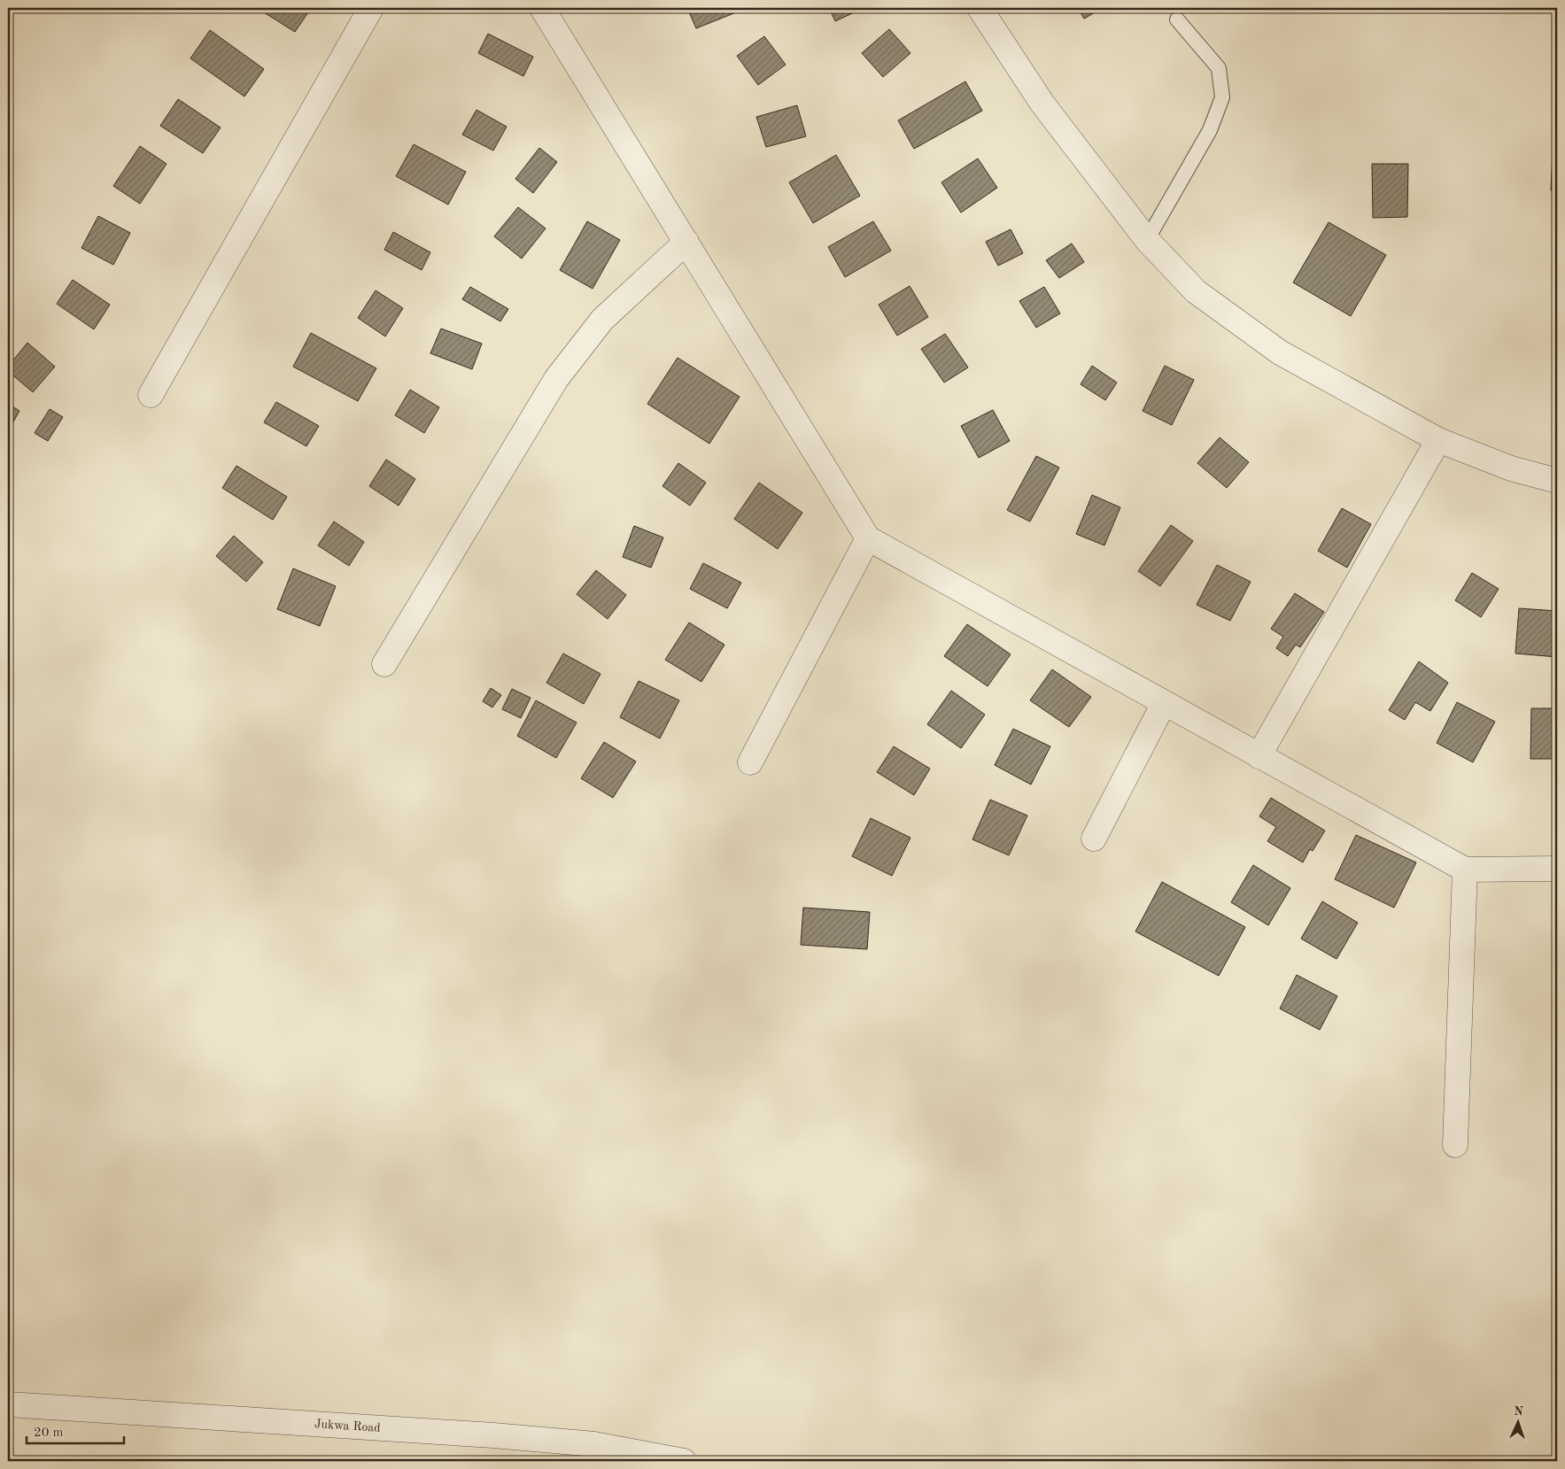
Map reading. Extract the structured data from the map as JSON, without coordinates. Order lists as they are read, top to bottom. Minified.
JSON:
{"streets":{"street":["Jukwa Road"]},"scale_bar":"20 m","north":"top"}
